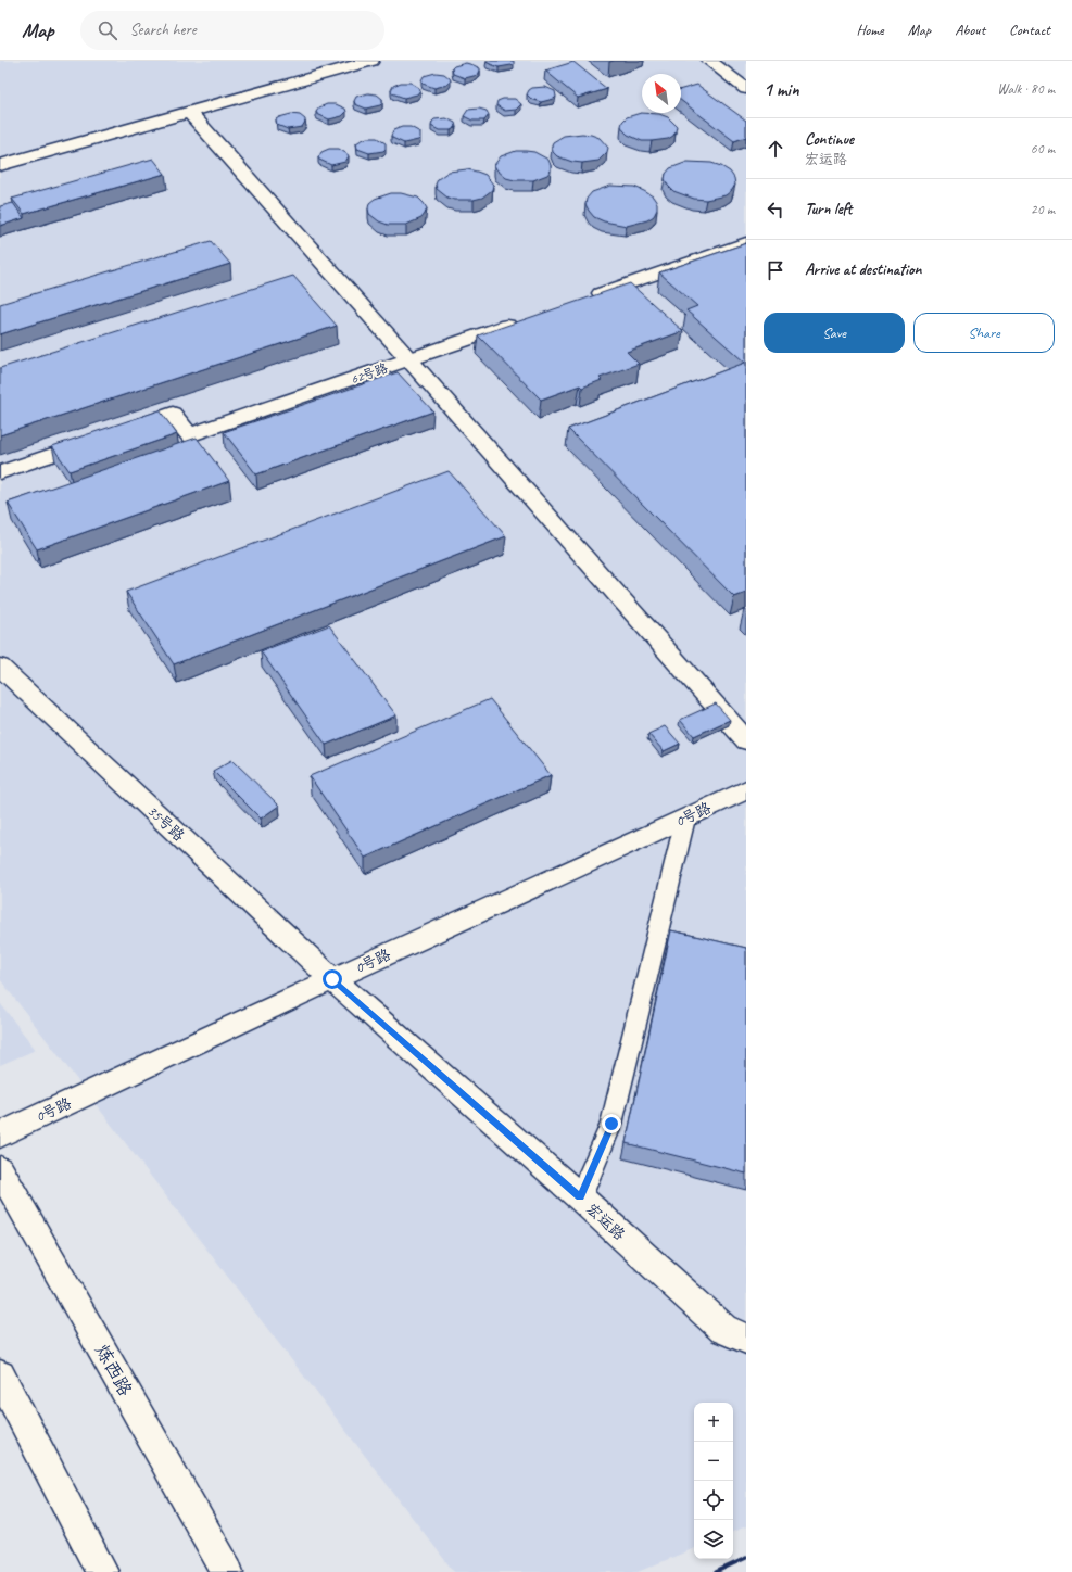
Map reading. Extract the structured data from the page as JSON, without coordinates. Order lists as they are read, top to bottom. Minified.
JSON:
{"streets":{"street":["62号路","0号路","35号路","宏运路","炼西路"]},"crossings":[["0号路","35号路"],["0号路","宏运路"],["35号路","宏运路"]],"north":"top left","page":{"header":"Map","search":"Search here","nav":["Home","Map","About","Contact"],"heading":["1 min","Walk · 80 m"],"list":[["Continue","宏运路","60 m"],["Turn left","20 m"],"Arrive at destination"],"buttons":["Save","Share"],"map_buttons":["+","−"]}}
